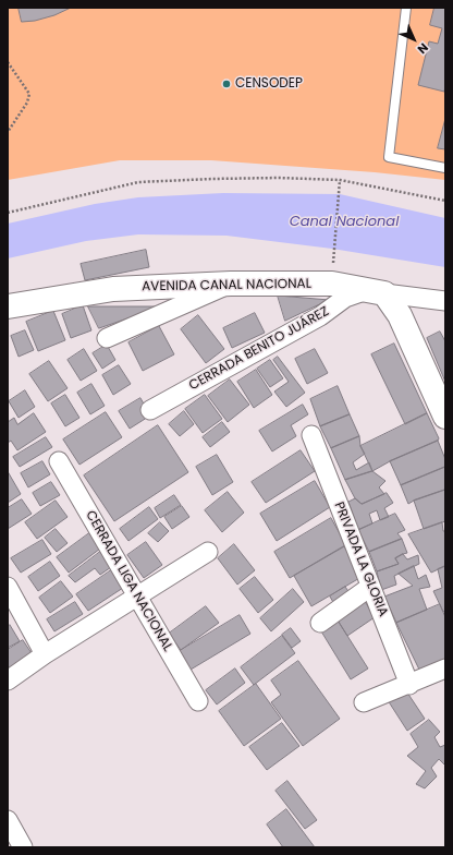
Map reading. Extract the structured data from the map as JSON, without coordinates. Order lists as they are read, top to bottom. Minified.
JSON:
{"streets":{"street":["AVENIDA CANAL NACIONAL","CERRADA BENITO JUÁREZ","PRIVADA LA GLORIA","CERRADA LIGA NACIONAL"]},"crossings":[["AVENIDA CANAL NACIONAL","CERRADA BENITO JUÁREZ"]],"water":["Canal Nacional"],"places":["CENSODEP"],"north":"bottom right"}
